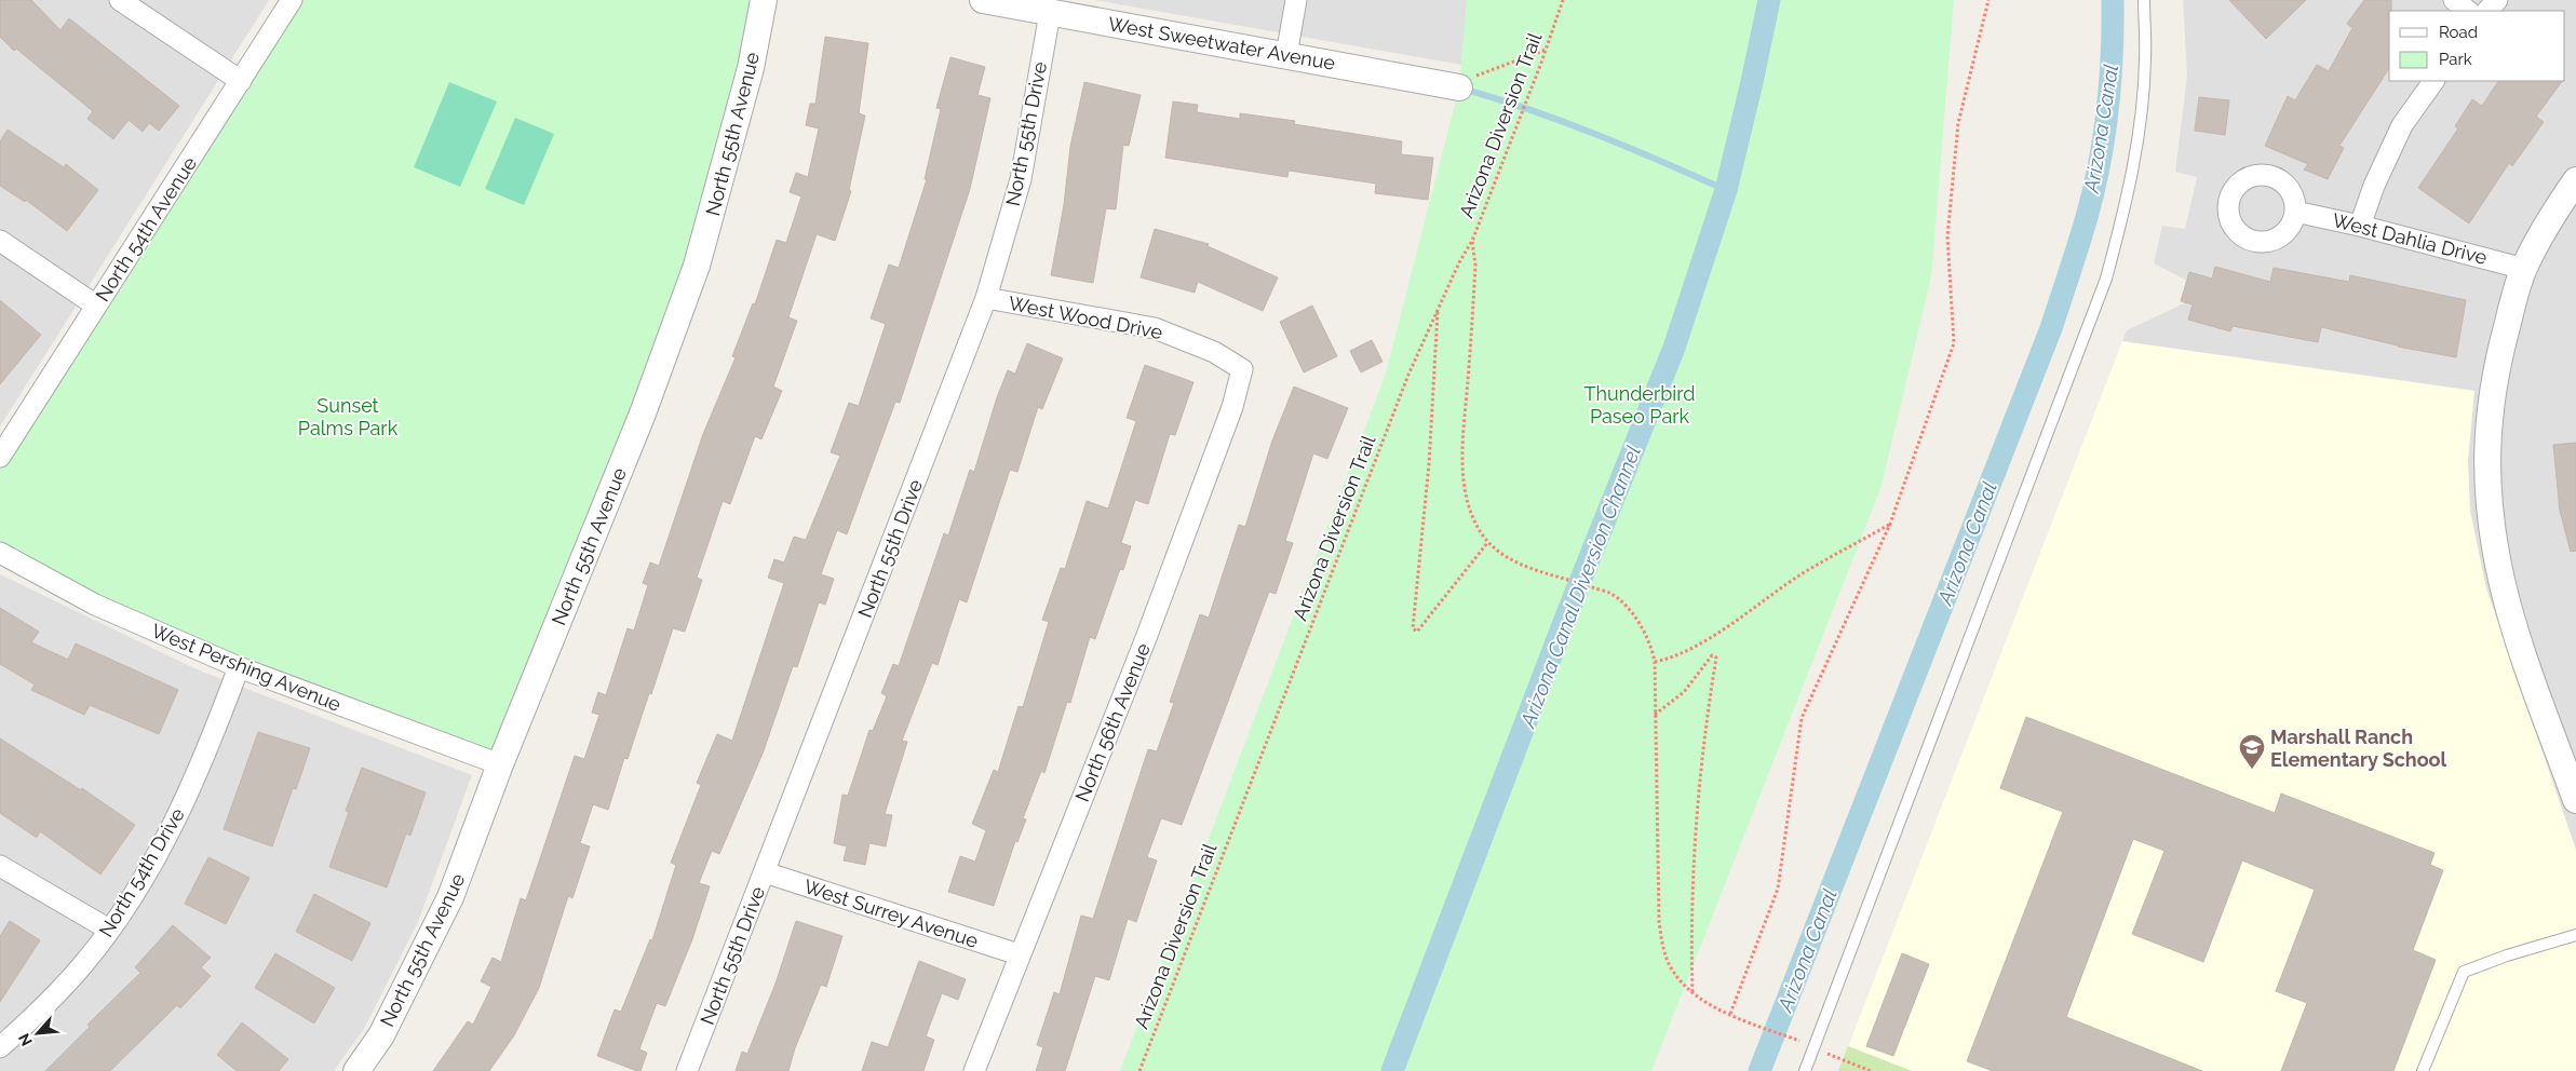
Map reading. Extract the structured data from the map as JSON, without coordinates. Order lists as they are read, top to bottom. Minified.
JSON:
{"streets":{"street":["West Sweetwater Avenue","North 55th Avenue","North 55th Drive","North 54th Avenue","West Dahlia Drive","West Wood Drive","West Pershing Avenue","North 56th Avenue","North 54th Drive","West Surrey Avenue"],"path":["Arizona Diversion Trail"]},"crossings":[["West Sweetwater Avenue","North 55th Drive"],["North 55th Avenue","West Pershing Avenue"],["North 55th Drive","West Wood Drive"],["North 55th Drive","West Surrey Avenue"],["West Wood Drive","North 56th Avenue"],["West Pershing Avenue","North 54th Drive"],["North 56th Avenue","West Surrey Avenue"]],"water":["Arizona Canal","Arizona Canal Diversion Channel"],"parks":["Thunderbird Paseo Park","Sunset Palms Park"],"places":{"school or university":["Marshall Ranch Elementary School"]},"legend":["Road","Park"],"north":"bottom left"}
